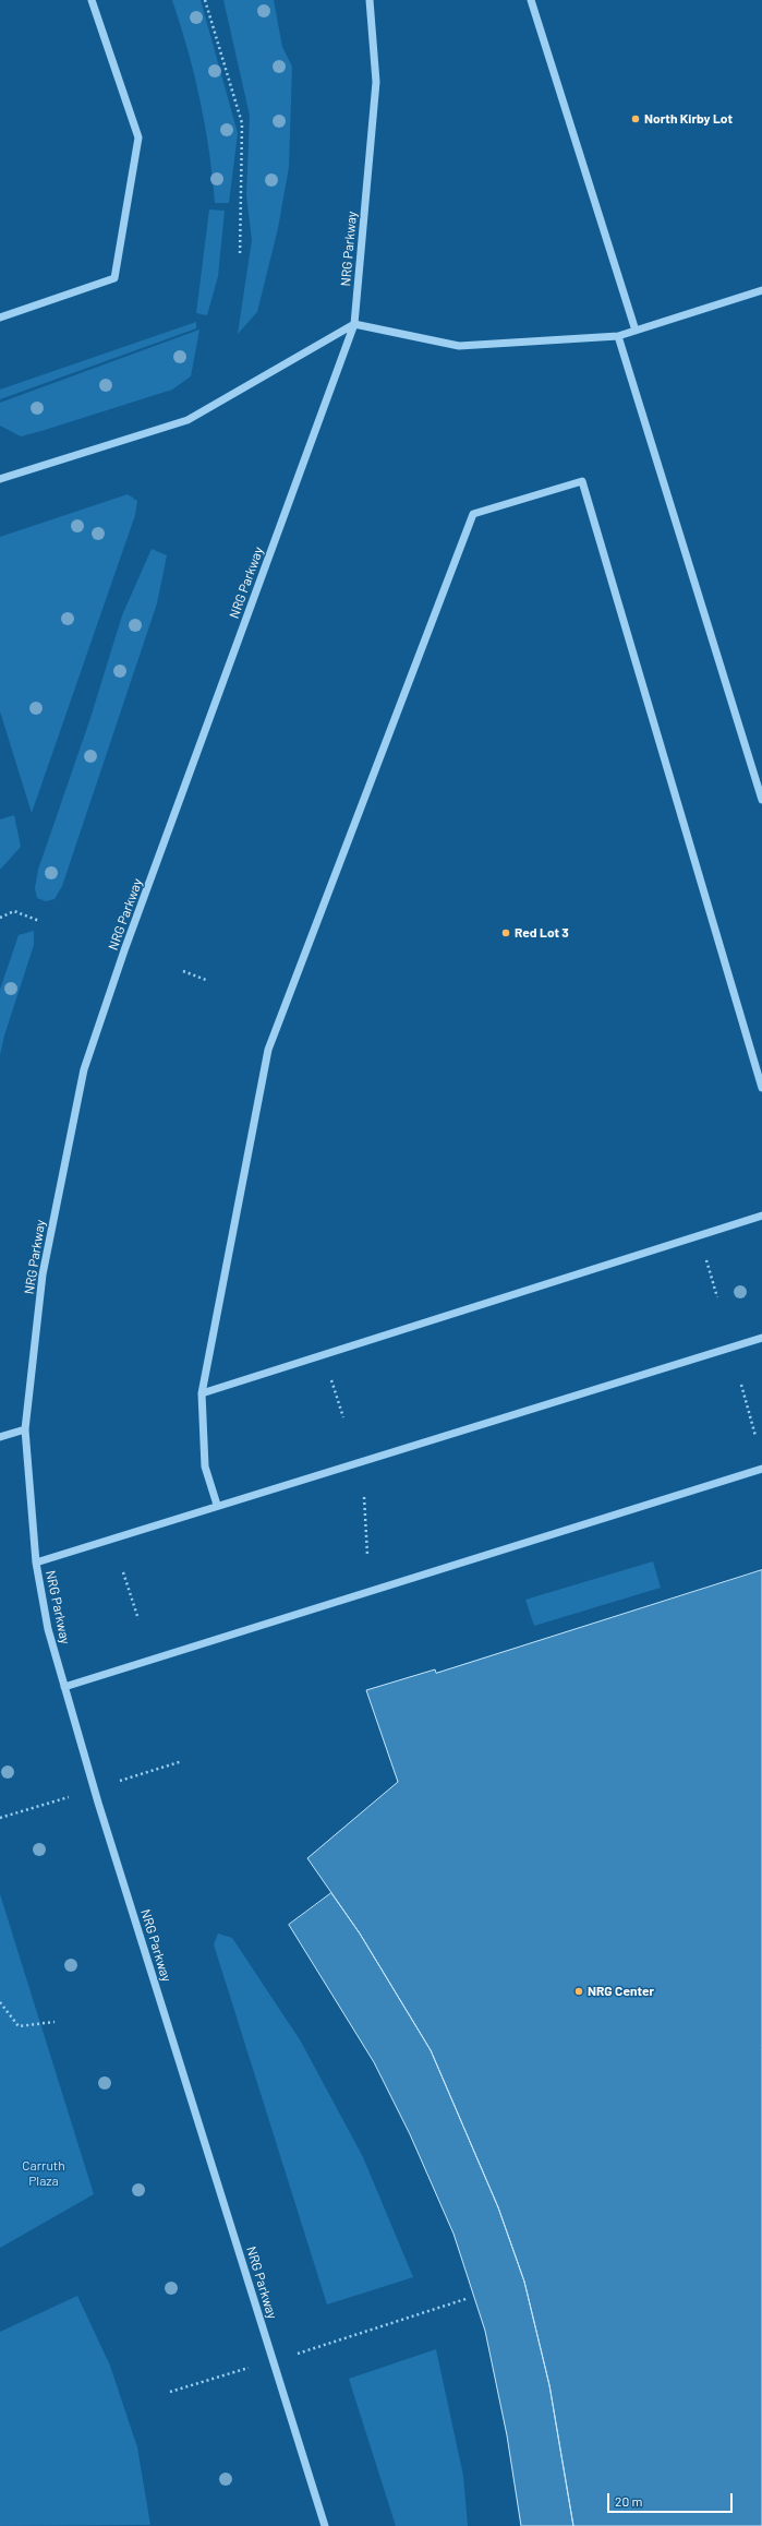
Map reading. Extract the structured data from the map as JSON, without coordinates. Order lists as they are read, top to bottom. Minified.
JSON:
{"streets":{"lane":["NRG Parkway"]},"parks":["Carruth Plaza"],"places":["North Kirby Lot","Red Lot 3","NRG Center"],"scale_bar":"20 m"}
